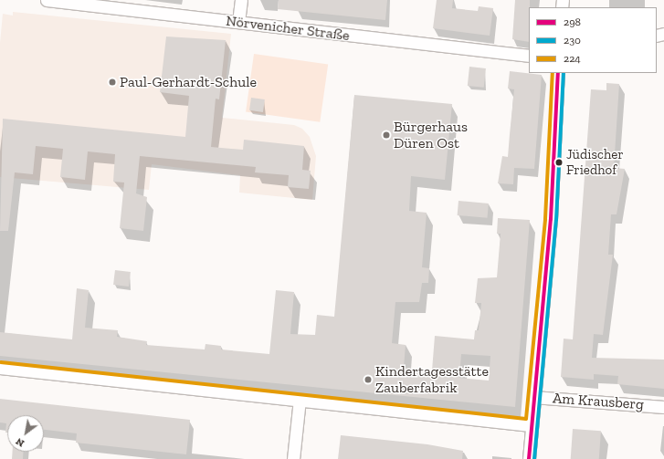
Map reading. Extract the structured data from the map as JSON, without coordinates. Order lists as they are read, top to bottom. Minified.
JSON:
{"streets":{"street":["Nörvenicher Straße","Am Krausberg"]},"places":["Paul-Gerhardt-Schule","Bürgerhaus Düren Ost","Jüdischer Friedhof","Kindertagesstätte Zauberfabrik"],"lines":["transit line 298","transit line 230","transit line 224"],"legend":["298","230","224"],"north":"bottom left"}
